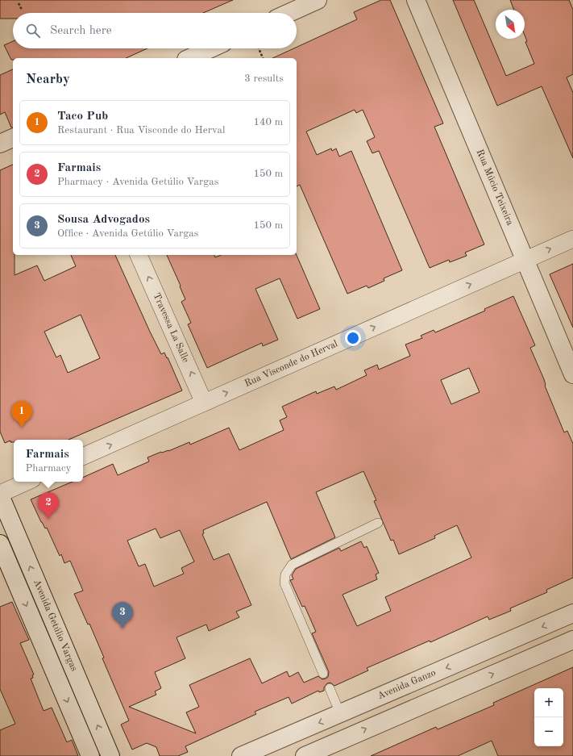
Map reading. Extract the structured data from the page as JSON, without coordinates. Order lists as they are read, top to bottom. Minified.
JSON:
{"streets":{"street":["Rua Múcio Teixeira","Travessa La Salle","Rua Visconde do Herval","Avenida Getúlio Vargas","Avenida Ganzo"]},"crossings":[["Rua Múcio Teixeira","Rua Visconde do Herval"],["Travessa La Salle","Rua Visconde do Herval"]],"one_way":["Travessa La Salle","Rua Visconde do Herval"],"north":"bottom right","page":{"search":"Search here","heading":["Nearby","3 results"],"list":[{"mark":"1","name":"Taco Pub","note":"Restaurant · Rua Visconde do Herval","value":"140 m"},{"mark":"2","name":"Farmais","note":"Pharmacy · Avenida Getúlio Vargas","value":"150 m"},{"mark":"3","name":"Sousa Advogados","note":"Office · Avenida Getúlio Vargas","value":"150 m"}],"pins":["1","2","3"],"popup":["Farmais","Pharmacy"],"map_buttons":["+","−"]}}
